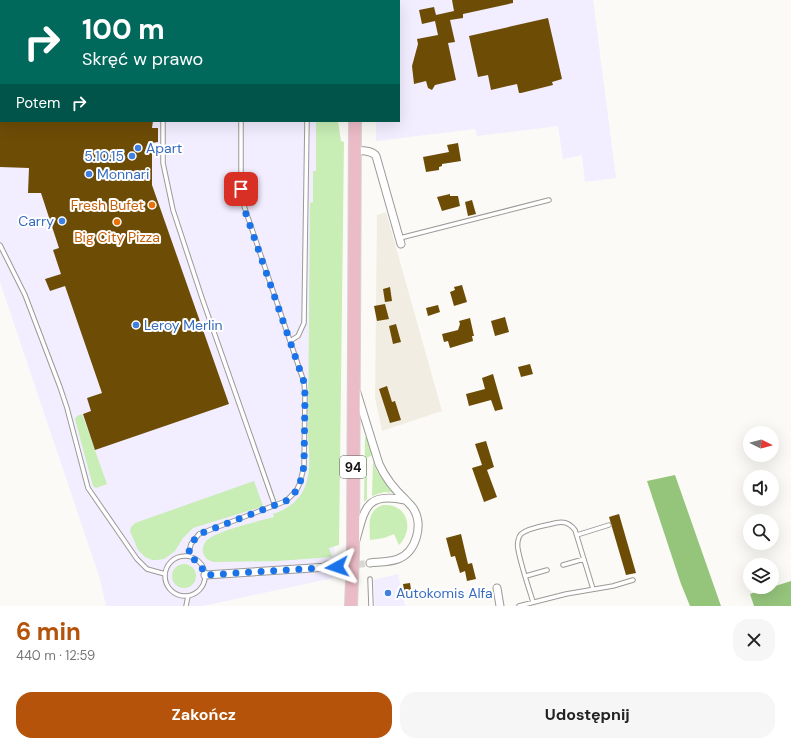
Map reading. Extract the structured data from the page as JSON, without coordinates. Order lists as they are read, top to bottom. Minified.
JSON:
{"streets":{"main road":["94"]},"places":["Apart","5.10.15","Monnari","Fresh Bufet","Carry","Big City Pizza","Leroy Merlin","Autokomis Alfa"],"north":"right","page":{"turn":["100 m","Skręć w prawo"],"then":"Potem","heading":["6 min","440 m · 12:59"],"buttons":["Zakończ","Udostępnij"]}}
